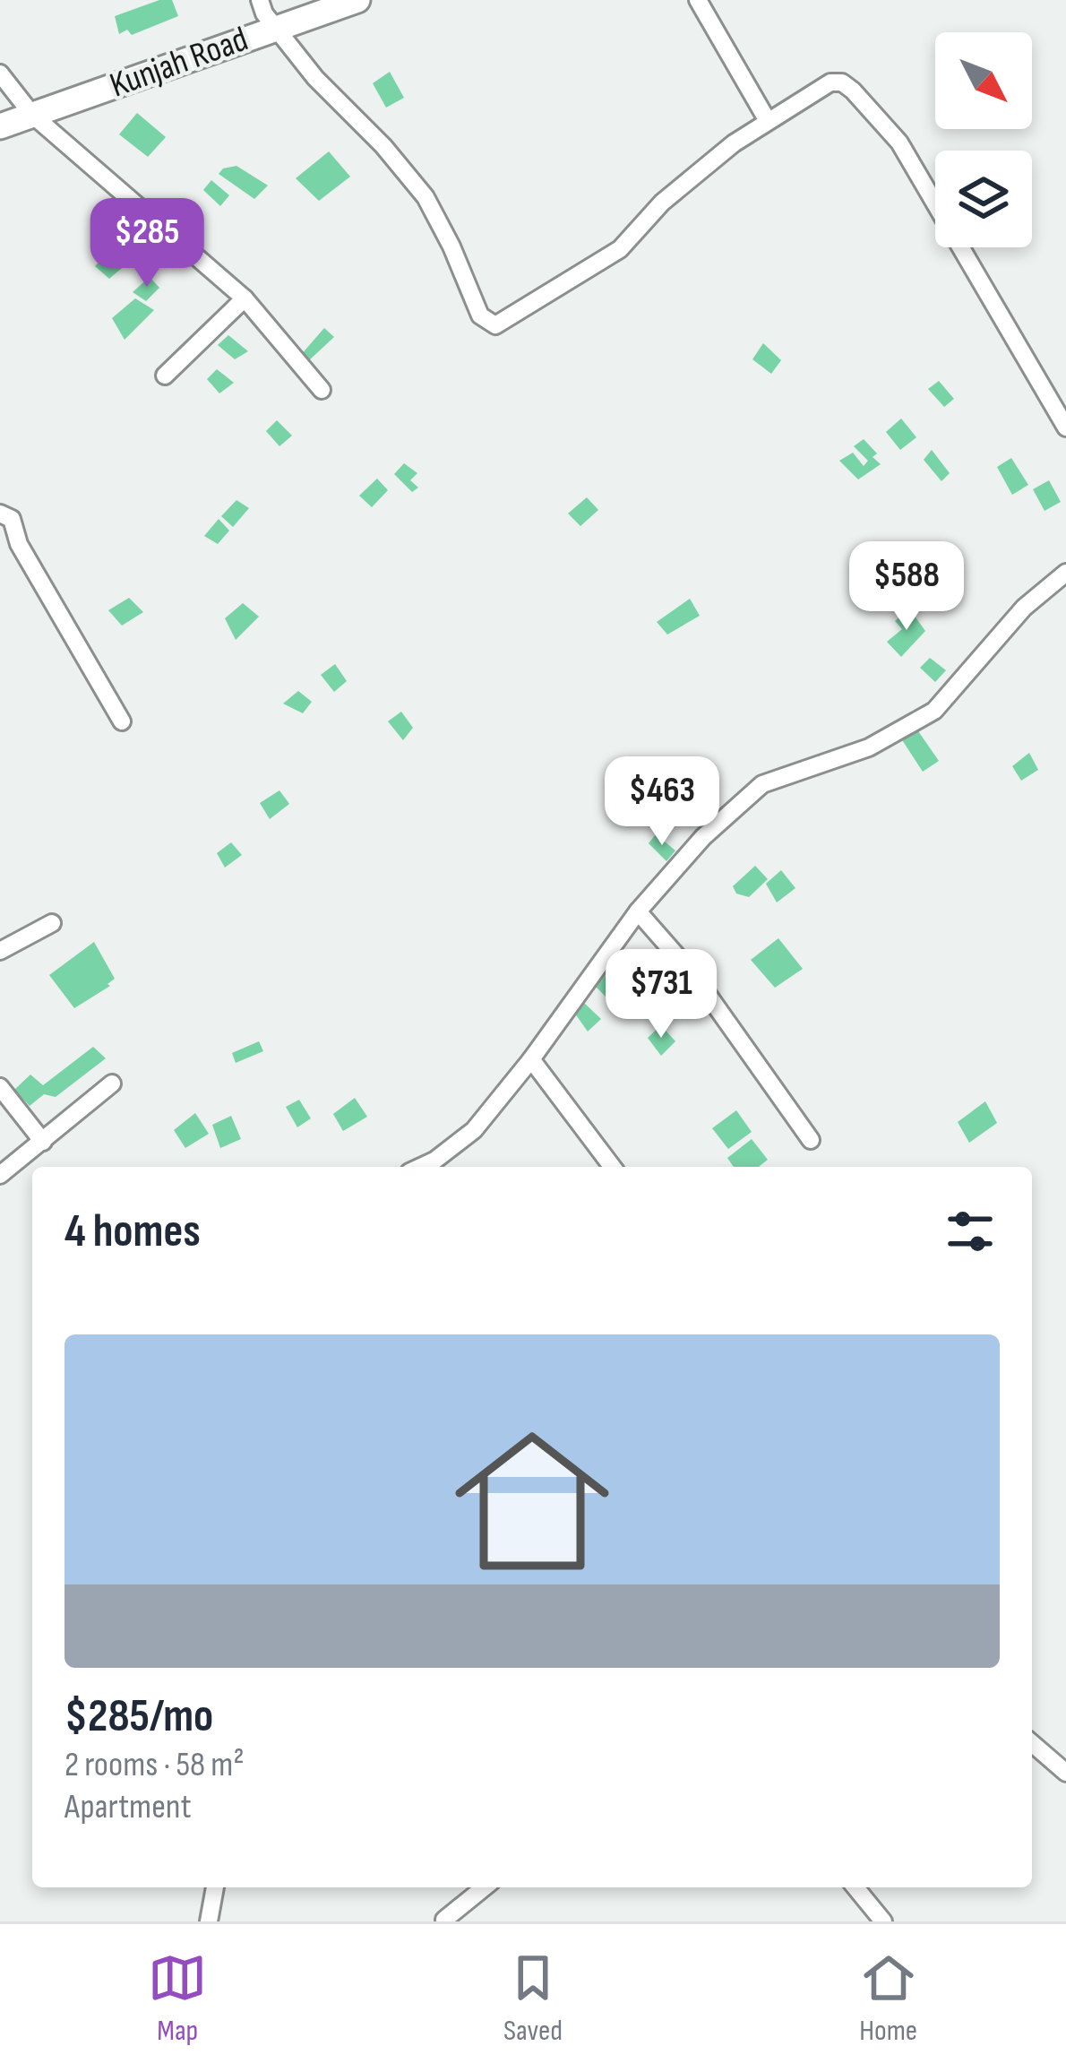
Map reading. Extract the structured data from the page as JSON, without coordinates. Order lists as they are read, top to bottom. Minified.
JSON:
{"streets":{"street":["Kunjah Road"]},"north":"bottom right","page":{"price":["$285","$588","$463","$731"],"heading":"4 homes","list":[{"name":"$285/mo","note":"2 rooms · 58 m² · Apartment"}],"tabs":["Map","Saved","Home"]}}
